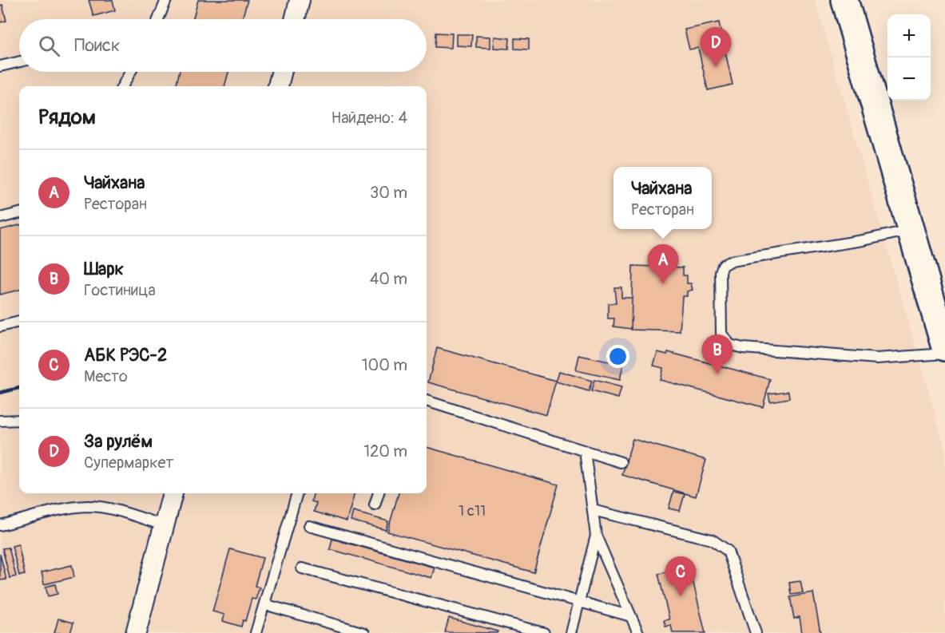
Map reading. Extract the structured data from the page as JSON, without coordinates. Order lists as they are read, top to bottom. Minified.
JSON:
{"house_numbers":["1 с11"],"page":{"map_buttons":["+","−"],"search":"Поиск","pins":["D","A","B","C"],"heading":["Рядом","Найдено: 4"],"list":[{"mark":"A","name":"Чайхана","note":"Ресторан","value":"30 m"},{"mark":"B","name":"Шарк","note":"Гостиница","value":"40 m"},{"mark":"C","name":"АБК РЭС-2","note":"Место","value":"100 m"},{"mark":"D","name":"За рулём","note":"Супермаркет","value":"120 m"}],"popup":["Чайхана","Ресторан"]}}
